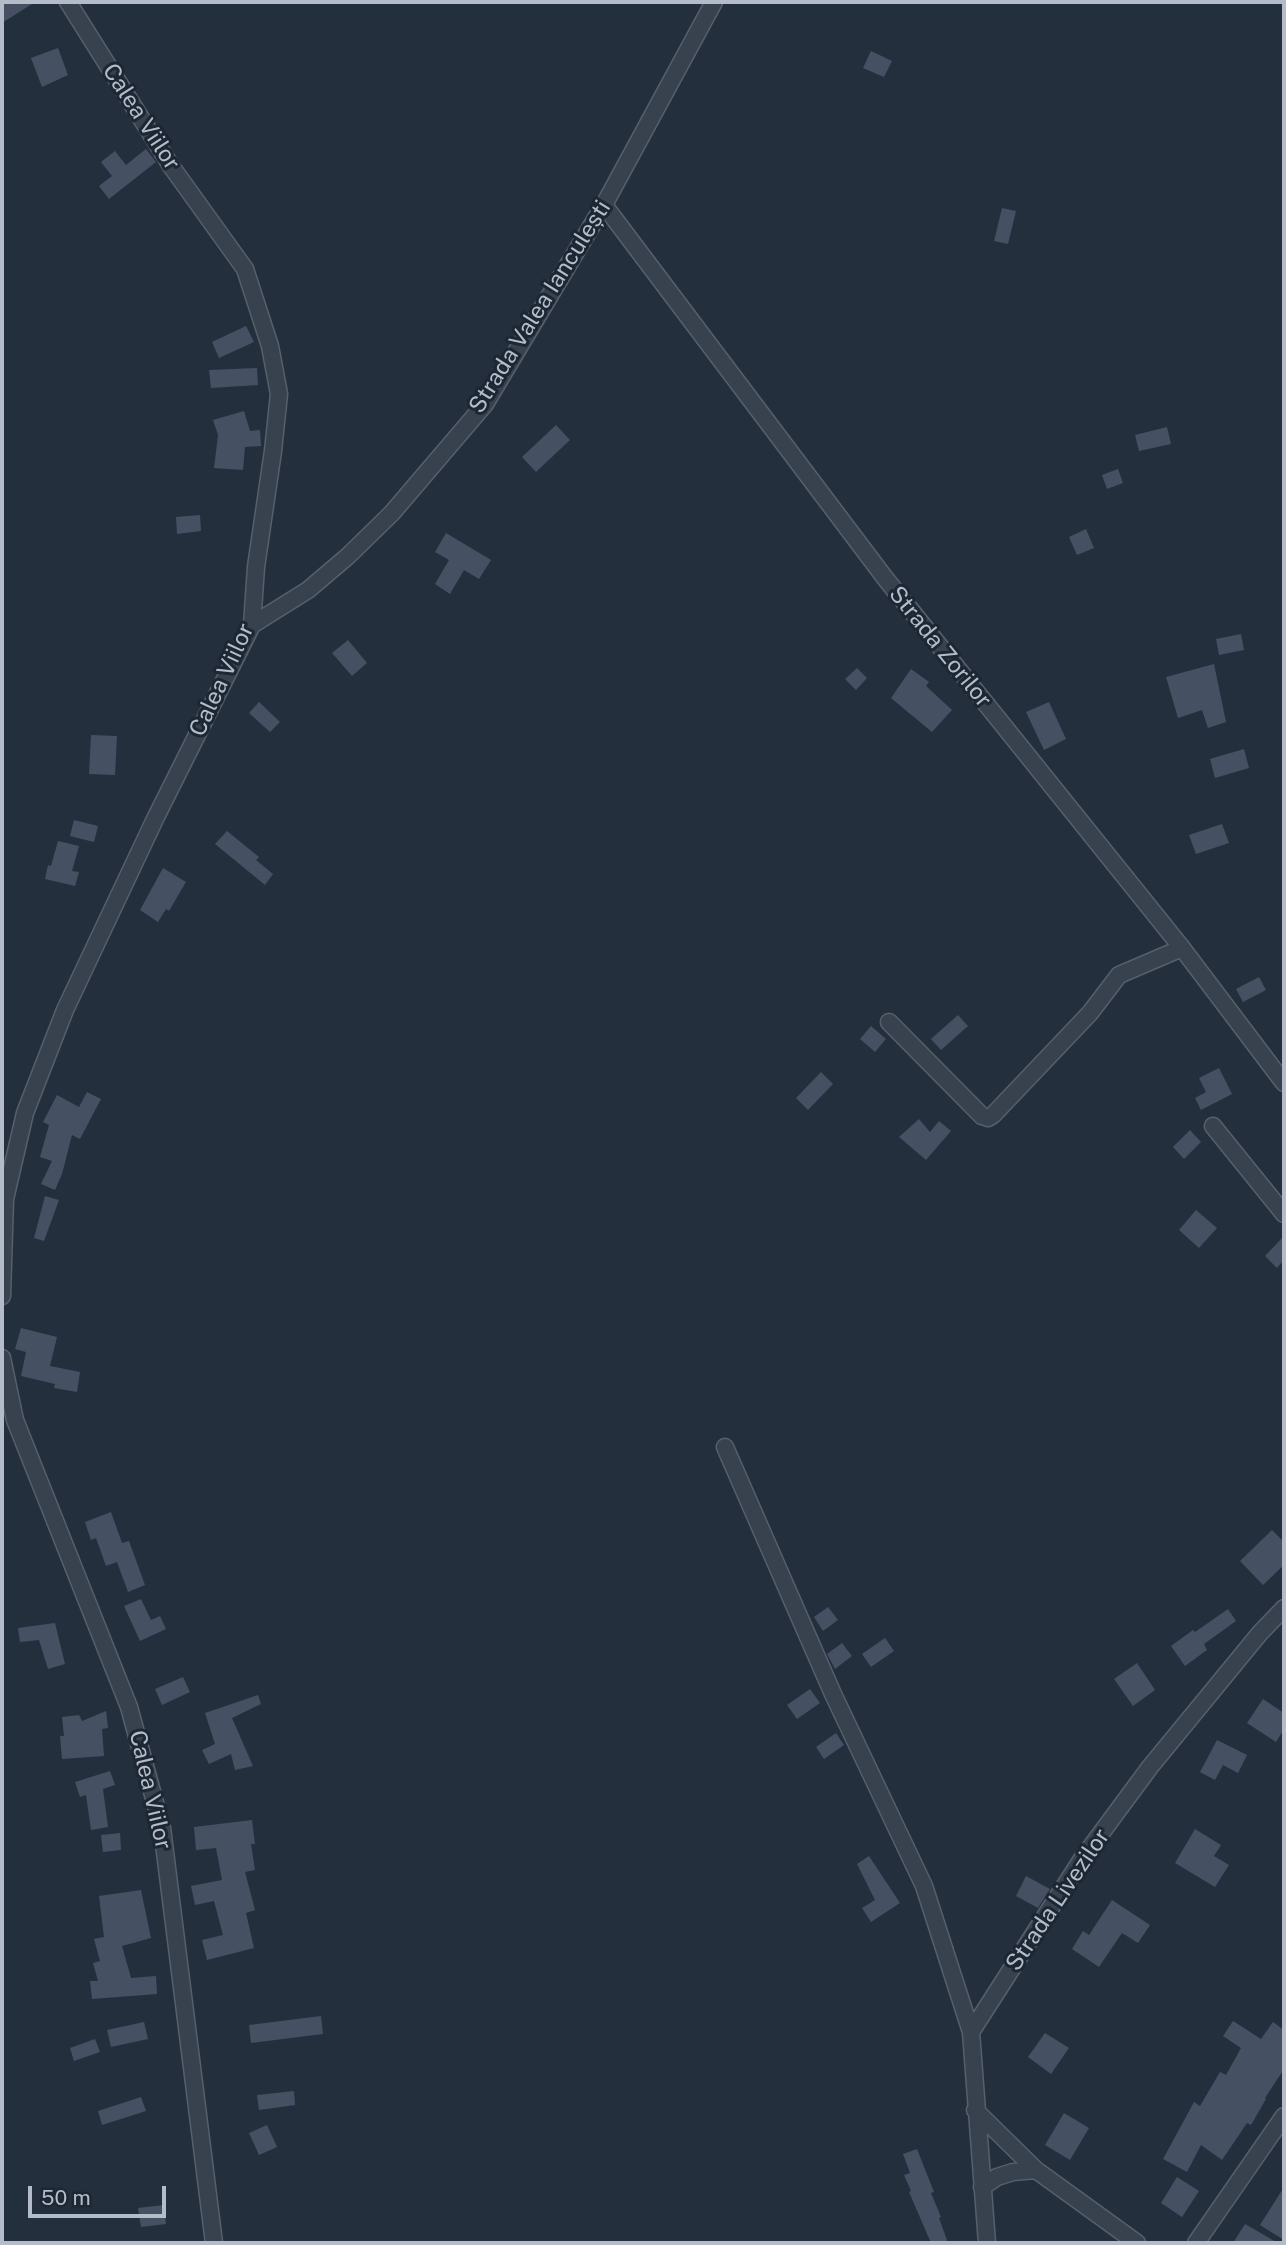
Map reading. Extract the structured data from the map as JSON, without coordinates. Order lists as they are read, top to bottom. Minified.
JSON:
{"streets":{"street":["Calea Viilor","Strada Valea Ianculești","Strada Zorilor","Strada Livezilor"]},"crossings":[["Calea Viilor","Strada Valea Ianculești"],["Strada Valea Ianculești","Strada Zorilor"]],"scale_bar":"50 m"}
